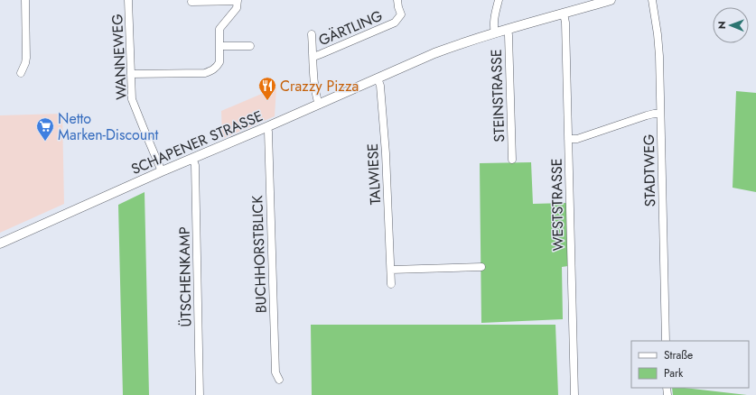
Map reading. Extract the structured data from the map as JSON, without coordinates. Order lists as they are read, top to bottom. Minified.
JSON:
{"streets":{"street":["GÄRTLING","WANNEWEG","STEINSTRASSE","SCHAPENER STRASSE","STADTWEG","TALWIESE","WESTSTRASSE","BUCHHORSTBLICK","ÜTSCHENKAMP"]},"crossings":[["GÄRTLING","SCHAPENER STRASSE"],["WANNEWEG","SCHAPENER STRASSE"],["STEINSTRASSE","SCHAPENER STRASSE"],["SCHAPENER STRASSE","TALWIESE"],["SCHAPENER STRASSE","WESTSTRASSE"],["SCHAPENER STRASSE","BUCHHORSTBLICK"],["SCHAPENER STRASSE","ÜTSCHENKAMP"]],"places":{"restaurant":["Crazzy Pizza"],"supermarket":["Netto Marken-Discount"]},"legend":["Straße","Park"],"north":"left"}
